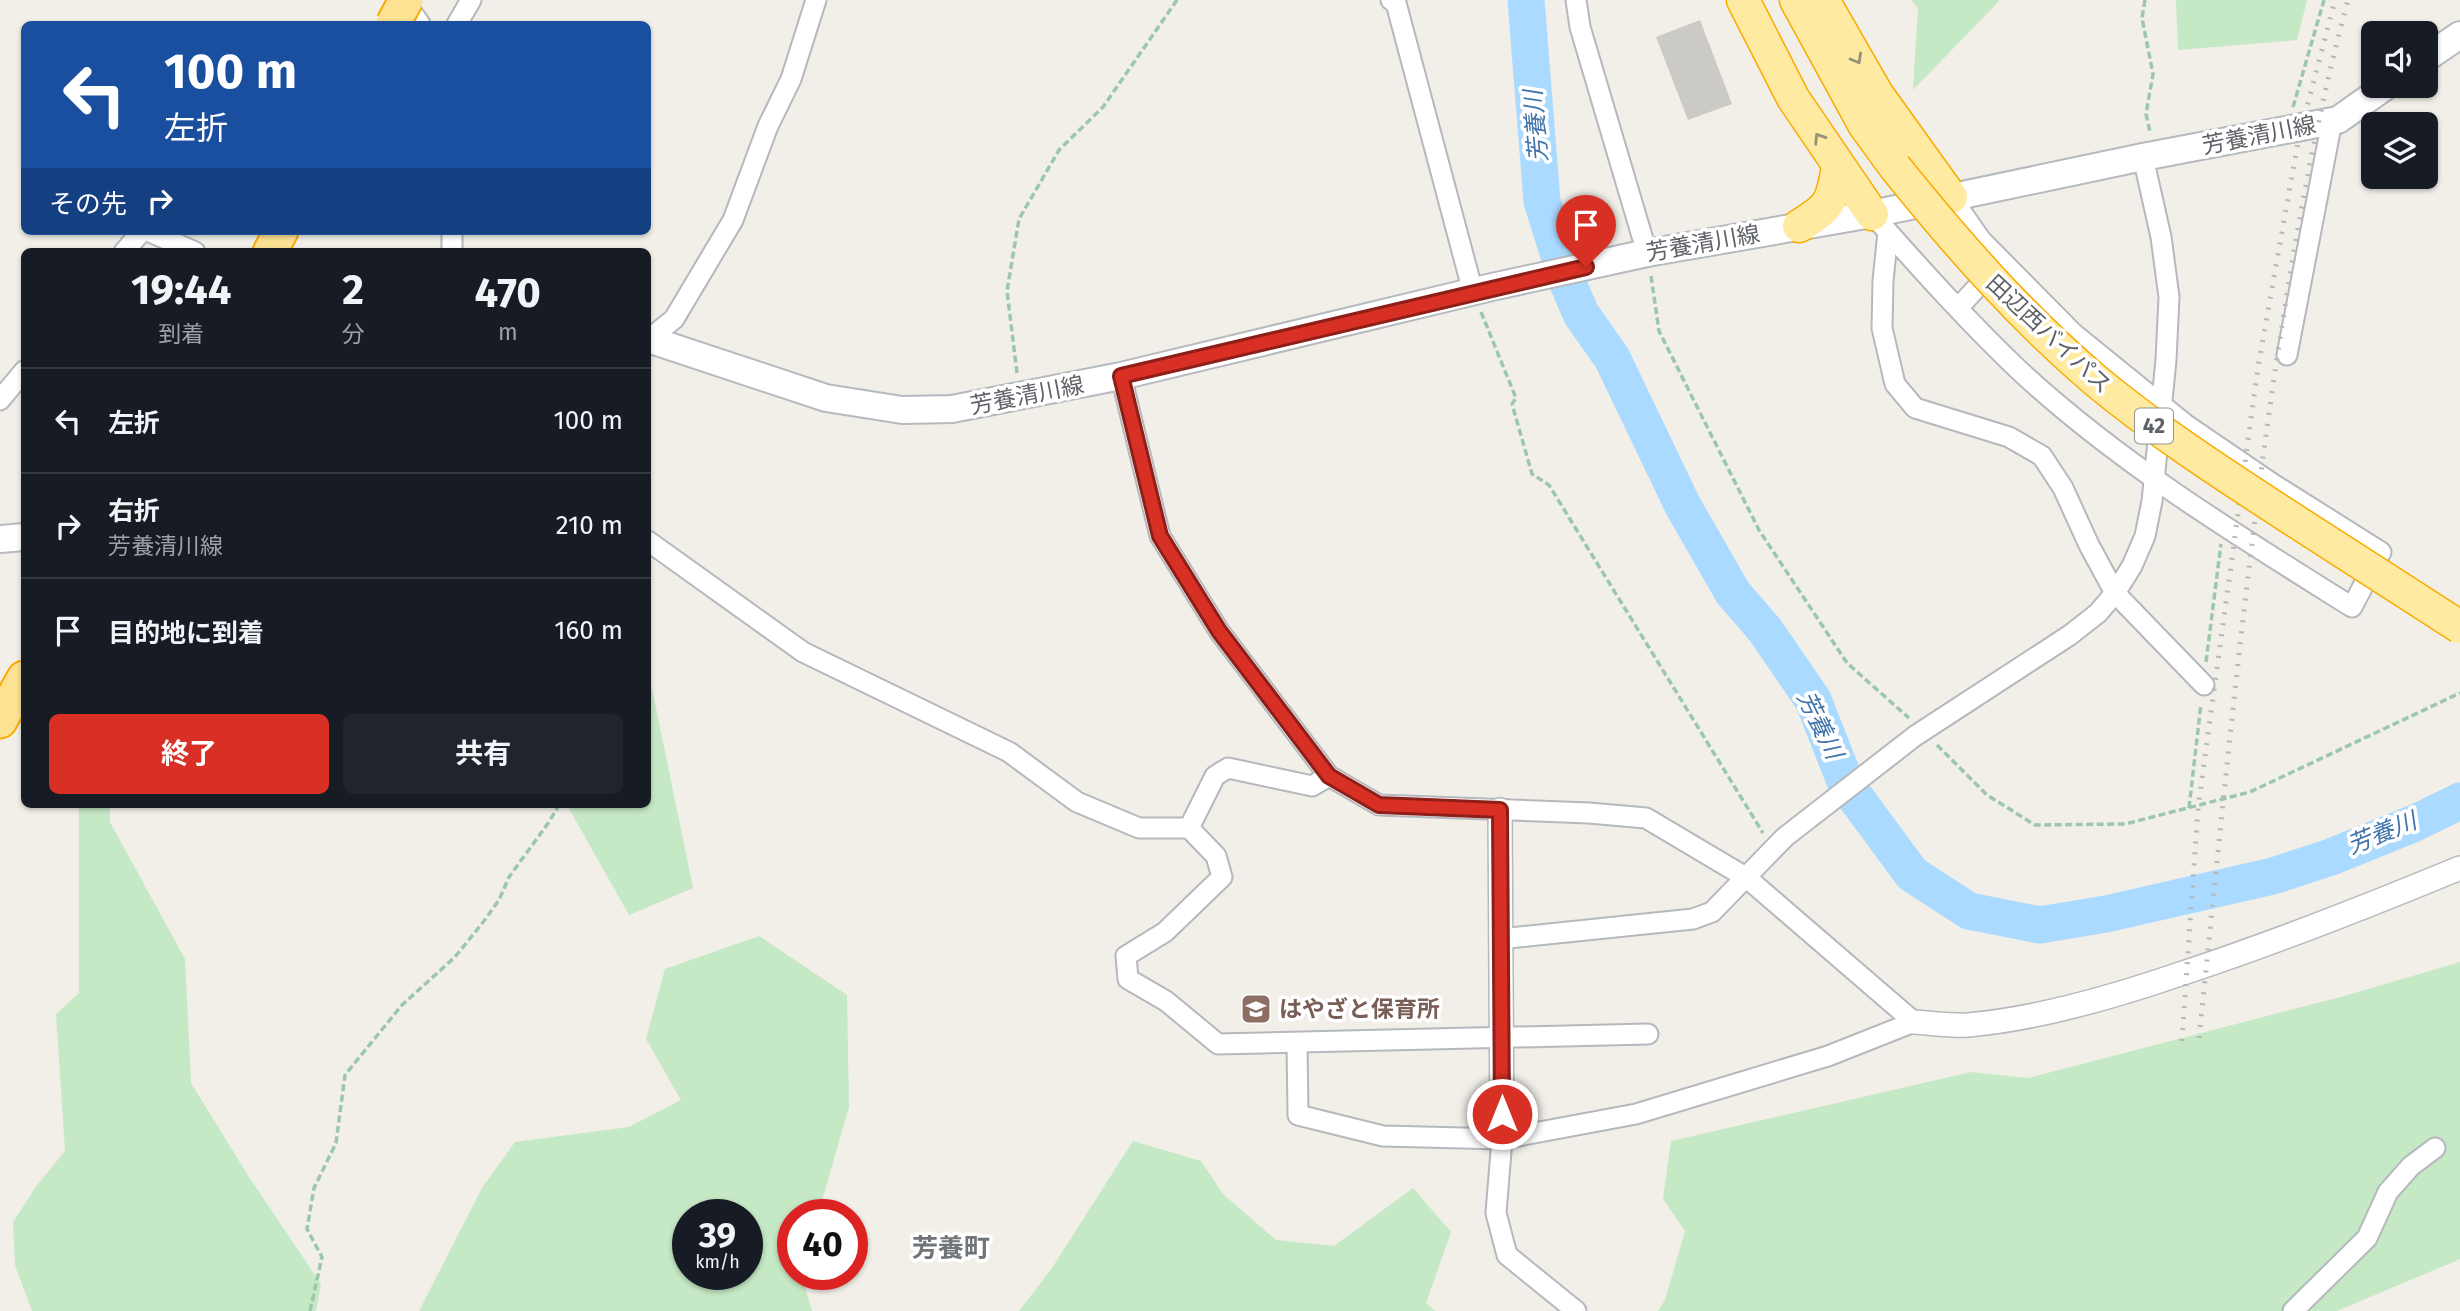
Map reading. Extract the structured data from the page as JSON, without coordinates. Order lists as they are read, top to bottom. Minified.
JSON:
{"streets":{"highway":["田辺西バイパス","42"],"main road":["芳養清川線"]},"districts":["芳養町"],"water":["芳養川"],"places":{"school or university":["はやざと保育所"]},"page":{"turn":["100 m","左折"],"then":"その先","eta":["19:44","到着","2","分","470","m"],"list":[{"name":"左折","value":"100 m"},{"name":"右折","note":"芳養清川線","value":"210 m"},{"name":"目的地に到着","value":"160 m"}],"buttons":["終了","共有"],"speed":"39 km/h","limit":"40"}}
